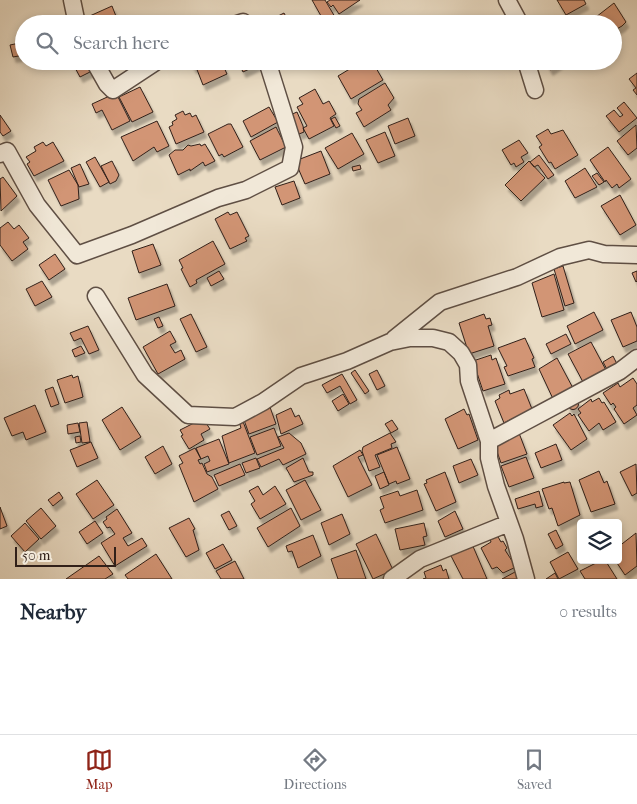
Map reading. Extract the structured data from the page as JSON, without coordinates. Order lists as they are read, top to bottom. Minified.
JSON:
{"scale_bar":"50 m","page":{"search":"Search here","scale":"50 m","heading":["Nearby","0 results"],"nav":["Map","Directions","Saved"]}}
